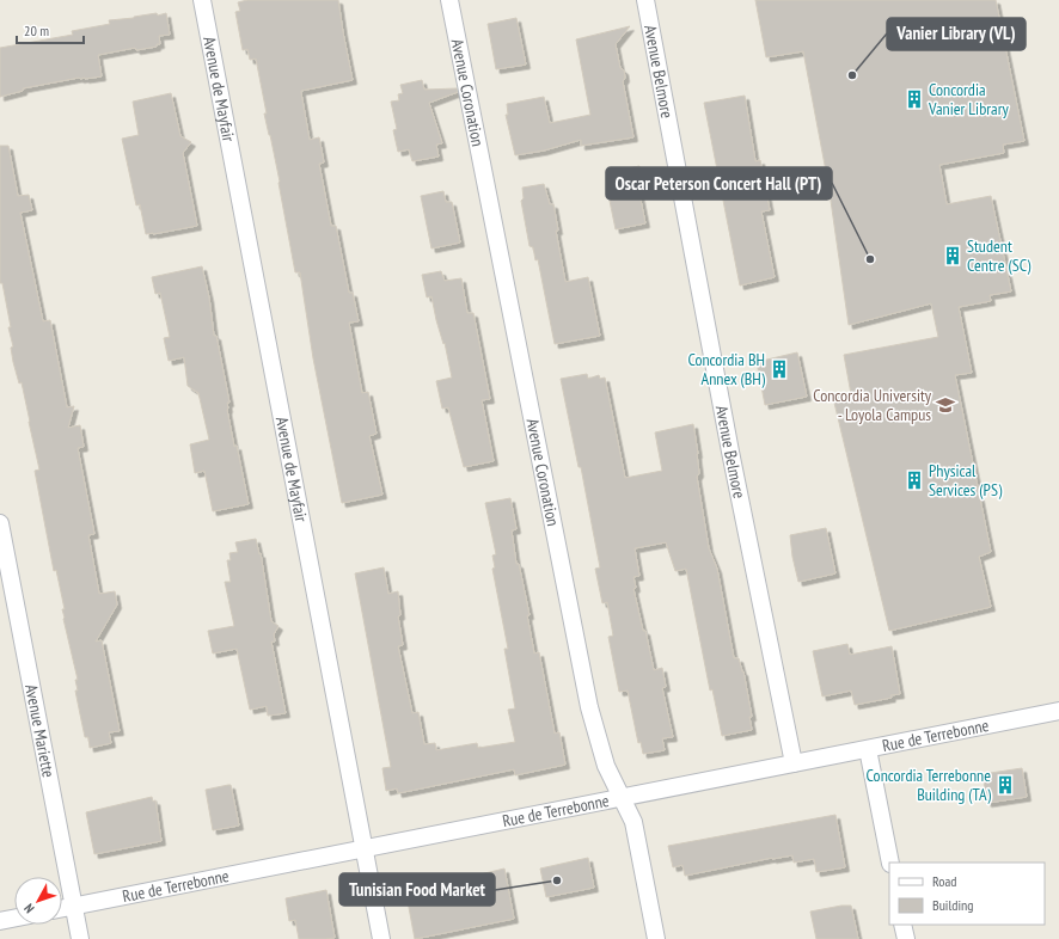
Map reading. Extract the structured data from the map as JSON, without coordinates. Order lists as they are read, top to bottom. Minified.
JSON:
{"streets":{"street":["Avenue Belmore","Avenue de Mayfair","Avenue Coronation","Avenue Mariette","Rue de Terrebonne"]},"crossings":[["Avenue Belmore","Rue de Terrebonne"],["Avenue de Mayfair","Rue de Terrebonne"],["Avenue Coronation","Rue de Terrebonne"],["Avenue Mariette","Rue de Terrebonne"]],"places":{"other":["Vanier Library (VL)","Oscar Peterson Concert Hall (PT)","Tunisian Food Market"],"building":["Concordia Vanier Library","Student Centre (SC)","Concordia BH Annex (BH)","Physical Services (PS)","Concordia Terrebonne Building (TA)"],"school or university":["Concordia University - Loyola Campus"]},"legend":["Road","Building"],"scale_bar":"20 m","north":"bottom left"}
